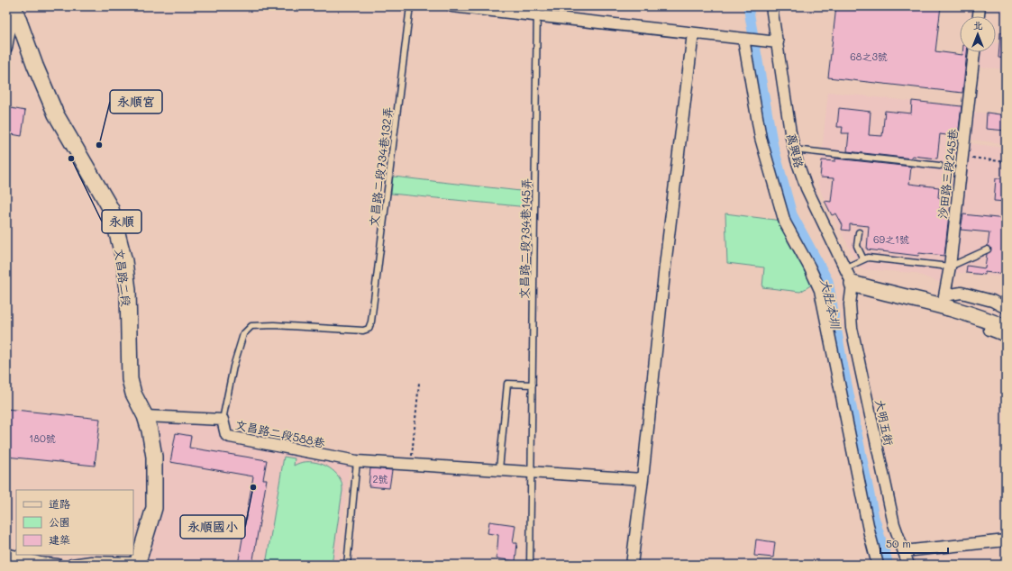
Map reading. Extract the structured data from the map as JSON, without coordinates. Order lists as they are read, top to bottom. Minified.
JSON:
{"streets":{"street":["萬興路","沙田路三段245巷","文昌路二段","大明五街","文昌路二段588巷"],"lane":["文昌路二段734巷132弄","文昌路二段734巷145弄"]},"crossings":[["萬興路","大明五街"],["文昌路二段734巷132弄","文昌路二段588巷"],["文昌路二段","文昌路二段588巷"]],"water":["大肚本圳"],"places":["永順宮","永順","永順國小"],"house_numbers":["68之3號","69之1號","180號","2號"],"legend":["道路","公園","建築"],"scale_bar":"50 m","north":"top"}
